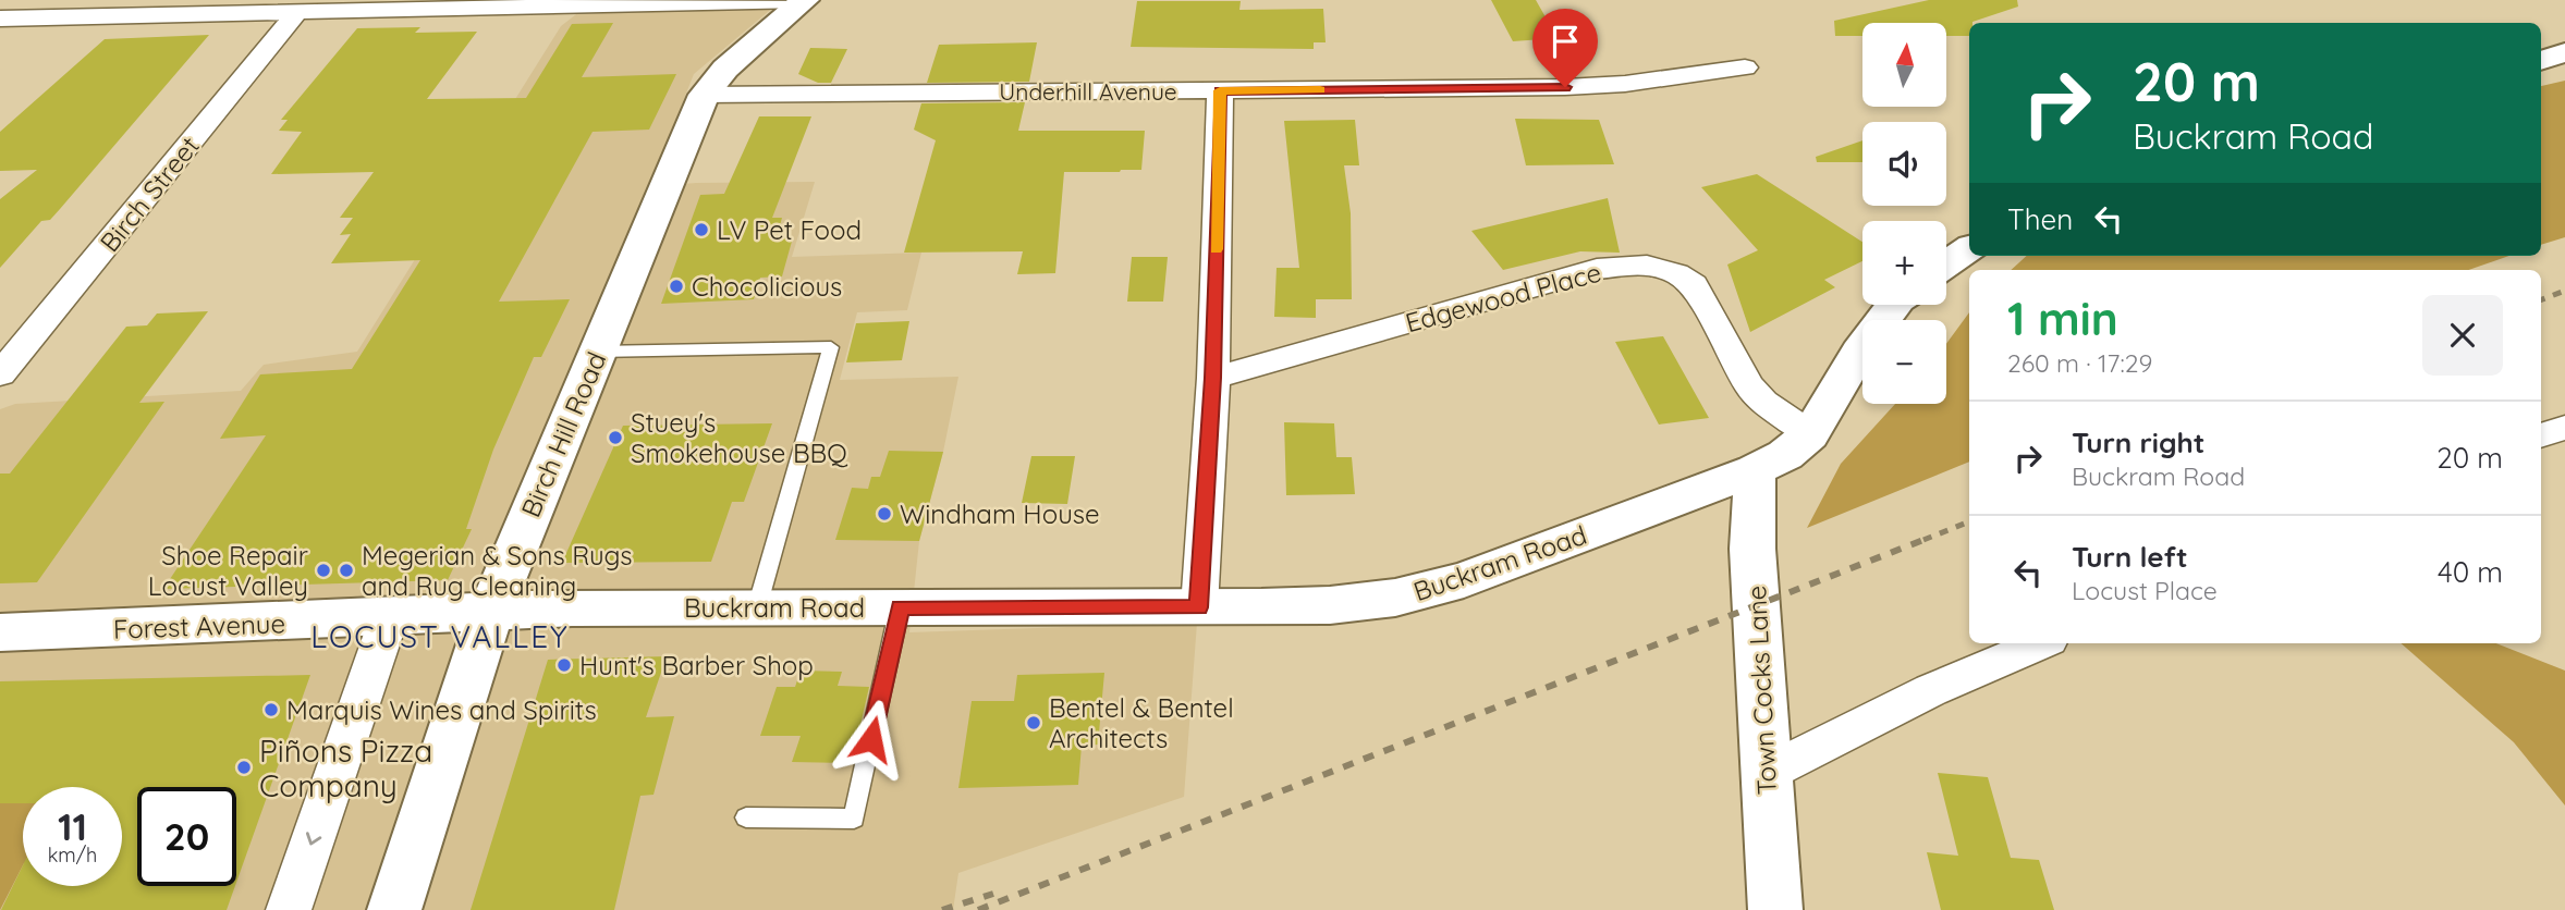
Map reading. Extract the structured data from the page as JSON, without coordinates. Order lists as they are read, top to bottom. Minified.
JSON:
{"streets":{"main road":["Birch Hill Road","Buckram Road","Forest Avenue","Town Cocks Lane"],"street":["Underhill Avenue","Birch Street","Edgewood Place"]},"crossings":[["Underhill Avenue","Birch Hill Road"],["Edgewood Place","Buckram Road"],["Birch Hill Road","Buckram Road"],["Birch Hill Road","Forest Avenue"],["Buckram Road","Forest Avenue"],["Buckram Road","Town Cocks Lane"]],"districts":["LOCUST VALLEY"],"places":["LV Pet Food","Chocolicious","Stuey's Smokehouse BBQ","Windham House","Shoe Repair Locust Valley","Megerian & Sons Rugs and Rug Cleaning","Hunt's Barber Shop","Marquis Wines and Spirits","Bentel & Bentel Architects","Piñons Pizza Company"],"north":"top","page":{"map_buttons":["+","−"],"turn":["20 m","Buckram Road"],"then":"Then","heading":["1 min","260 m · 17:29"],"list":[{"name":"Turn right","note":"Buckram Road","value":"20 m"},{"name":"Turn left","note":"Locust Place","value":"40 m"}],"speed":"11 km/h","limit":"20"}}
